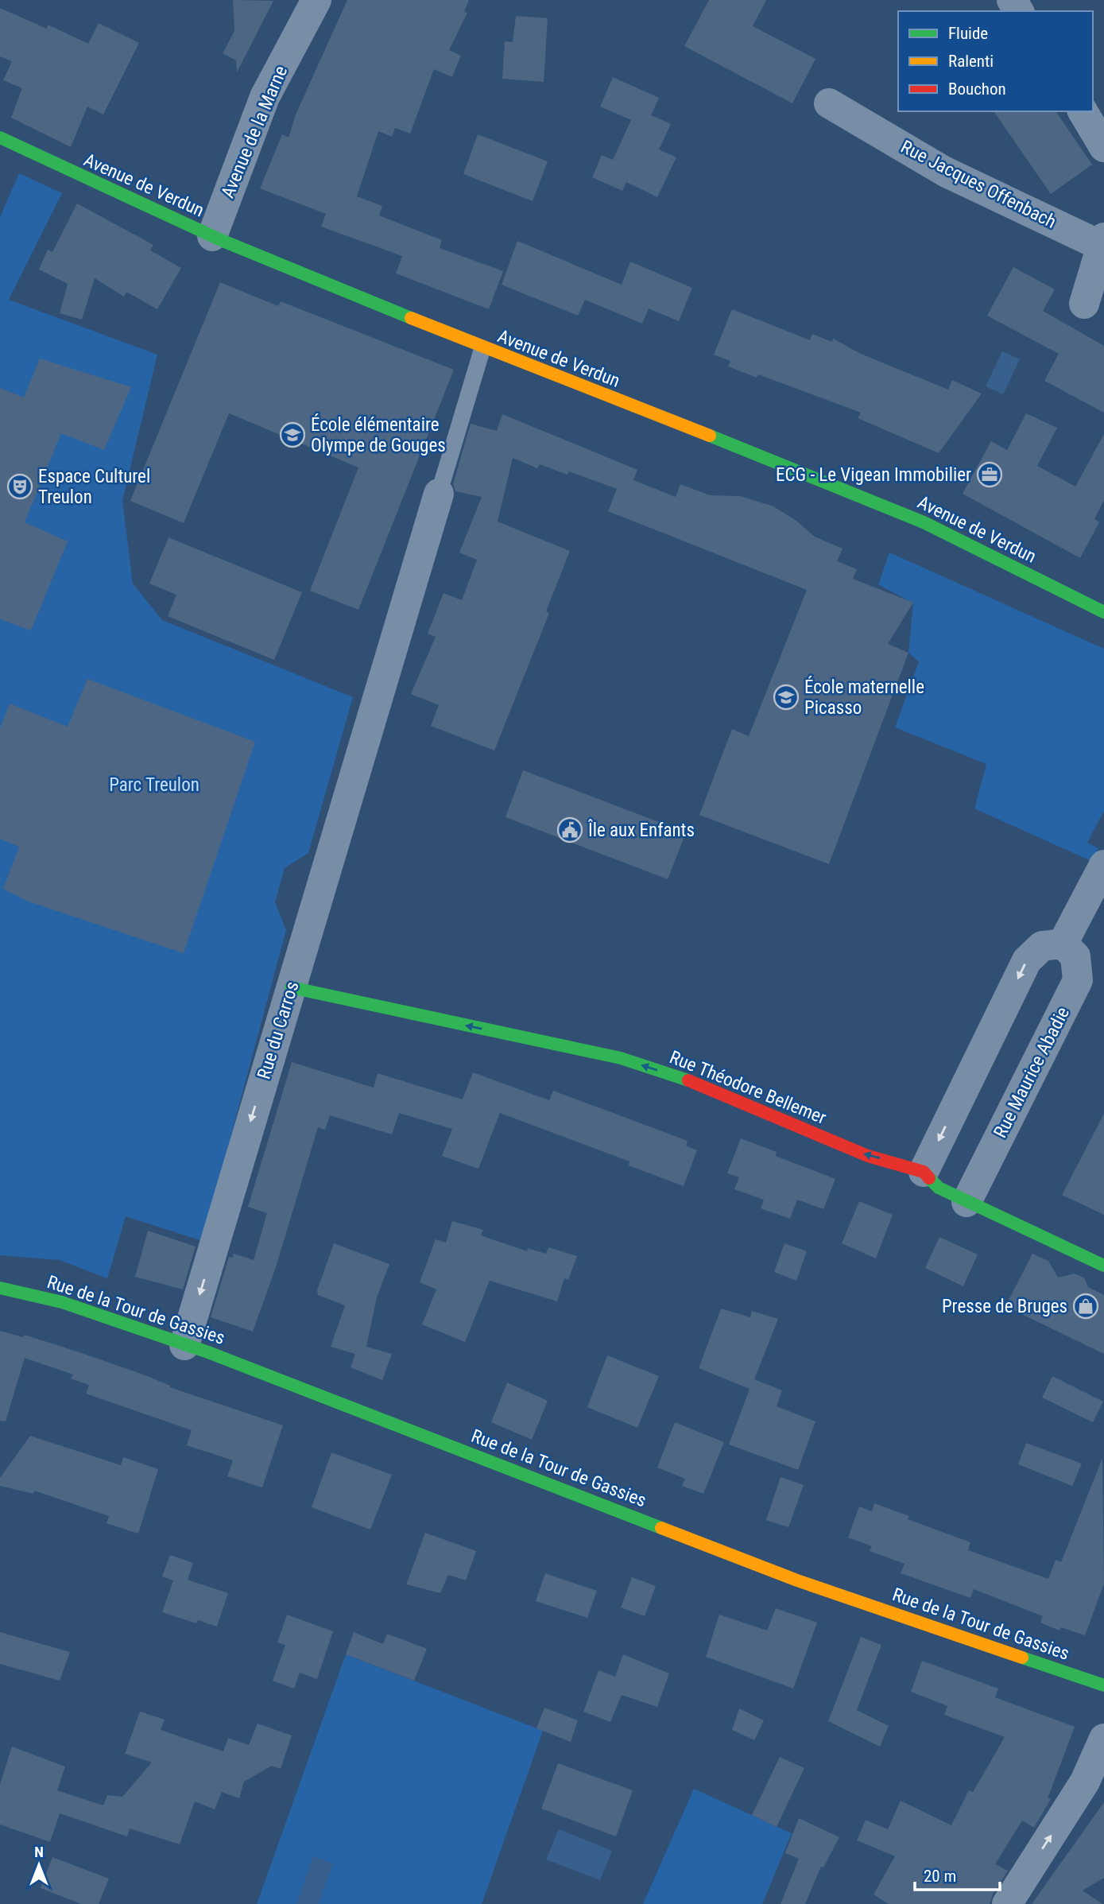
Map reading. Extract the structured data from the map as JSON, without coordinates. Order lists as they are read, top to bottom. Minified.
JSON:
{"streets":{"street":["Avenue de la Marne","Rue Jacques Offenbach","Avenue de Verdun","Rue du Carros","Rue Maurice Abadie","Rue Théodore Bellemer","Rue de la Tour de Gassies"]},"crossings":[["Avenue de la Marne","Avenue de Verdun"],["Rue du Carros","Rue Théodore Bellemer"],["Rue du Carros","Rue de la Tour de Gassies"],["Rue Maurice Abadie","Rue Théodore Bellemer"]],"one_way":["Rue du Carros","Rue Théodore Bellemer"],"parks":["Parc Treulon"],"places":{"school or university":["École élémentaire Olympe de Gouges","École maternelle Picasso"],"office":["ECG - Le Vigean Immobilier"],"theatre":["Espace Culturel Treulon"],"public building":["Île aux Enfants"],"shop":["Presse de Bruges"]},"legend":["Fluide","Ralenti","Bouchon"],"scale_bar":"20 m","north":"top"}
